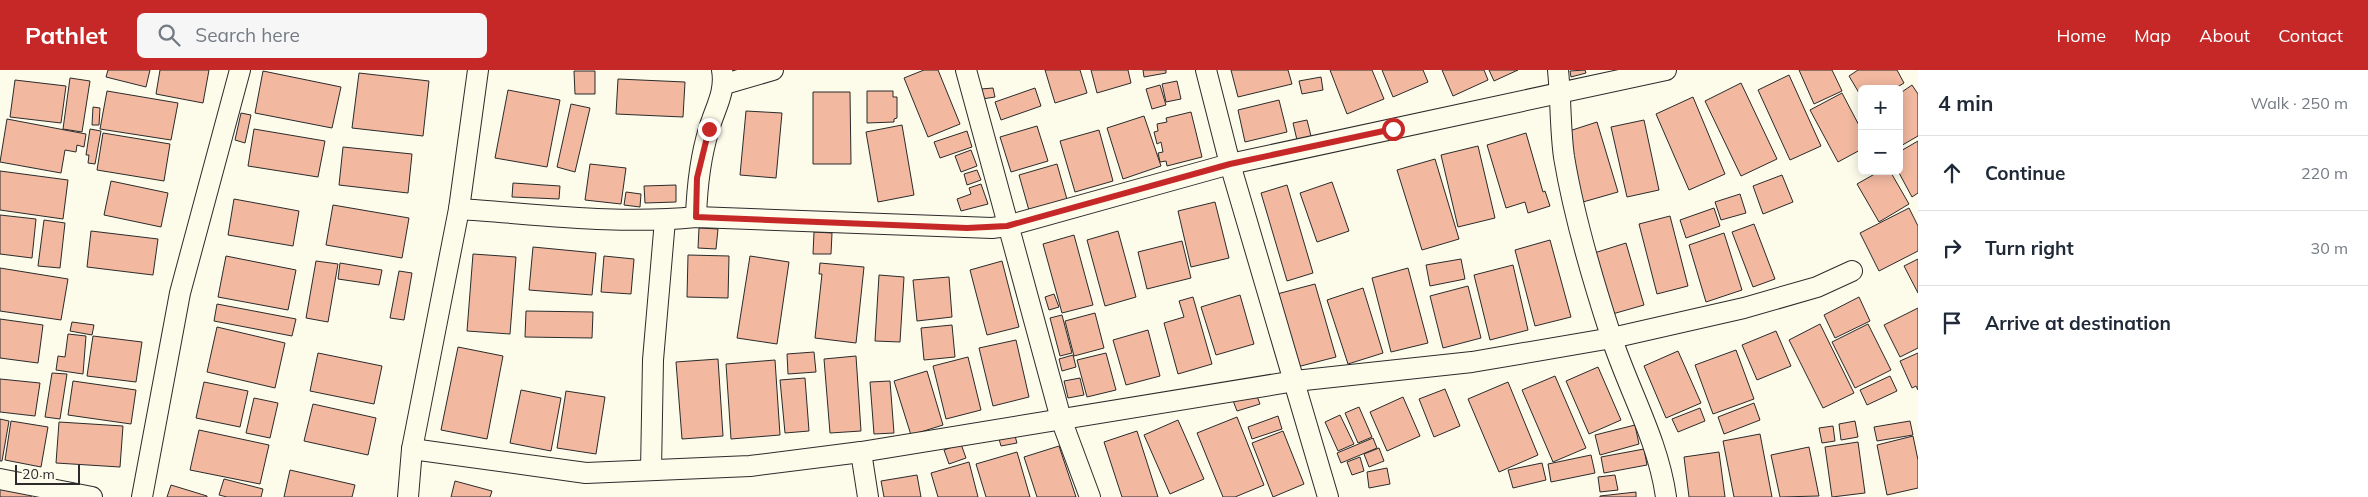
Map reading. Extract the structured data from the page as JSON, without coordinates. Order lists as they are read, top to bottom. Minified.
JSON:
{"scale_bar":"20 m","page":{"header":"Pathlet","search":"Search here","nav":["Home","Map","About","Contact"],"heading":["4 min","Walk · 250 m"],"map_buttons":["+","−"],"list":[["Continue","220 m"],["Turn right","30 m"],"Arrive at destination"],"scale":"20 m"}}
